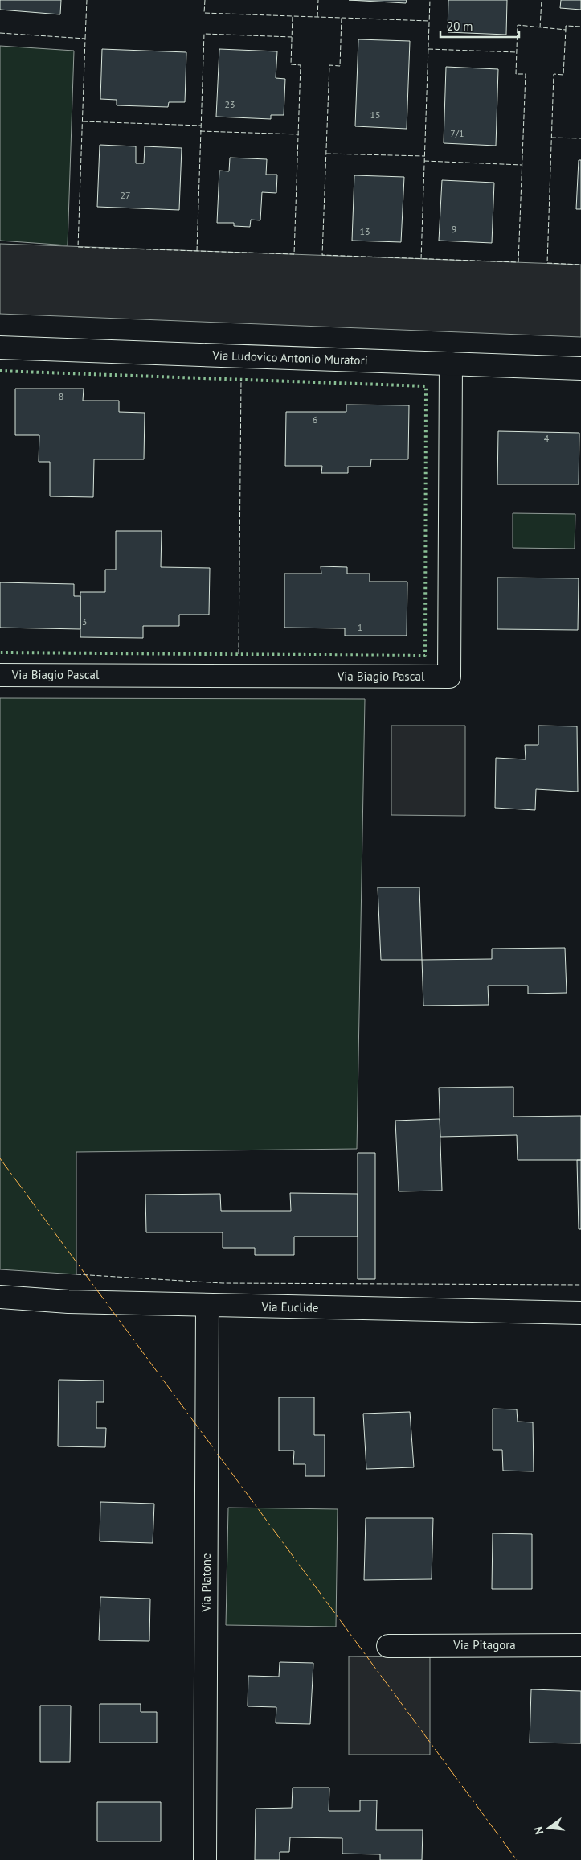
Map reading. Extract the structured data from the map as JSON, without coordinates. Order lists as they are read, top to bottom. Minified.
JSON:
{"streets":{"street":["Via Ludovico Antonio Muratori","Via Biagio Pascal","Via Euclide","Via Platone","Via Pitagora"]},"crossings":[["Via Ludovico Antonio Muratori","Via Biagio Pascal"],["Via Euclide","Via Platone"]],"house_numbers":["23","15","7/1","27","9","13","8","6","4","3","1"],"scale_bar":"20 m","north":"left"}
